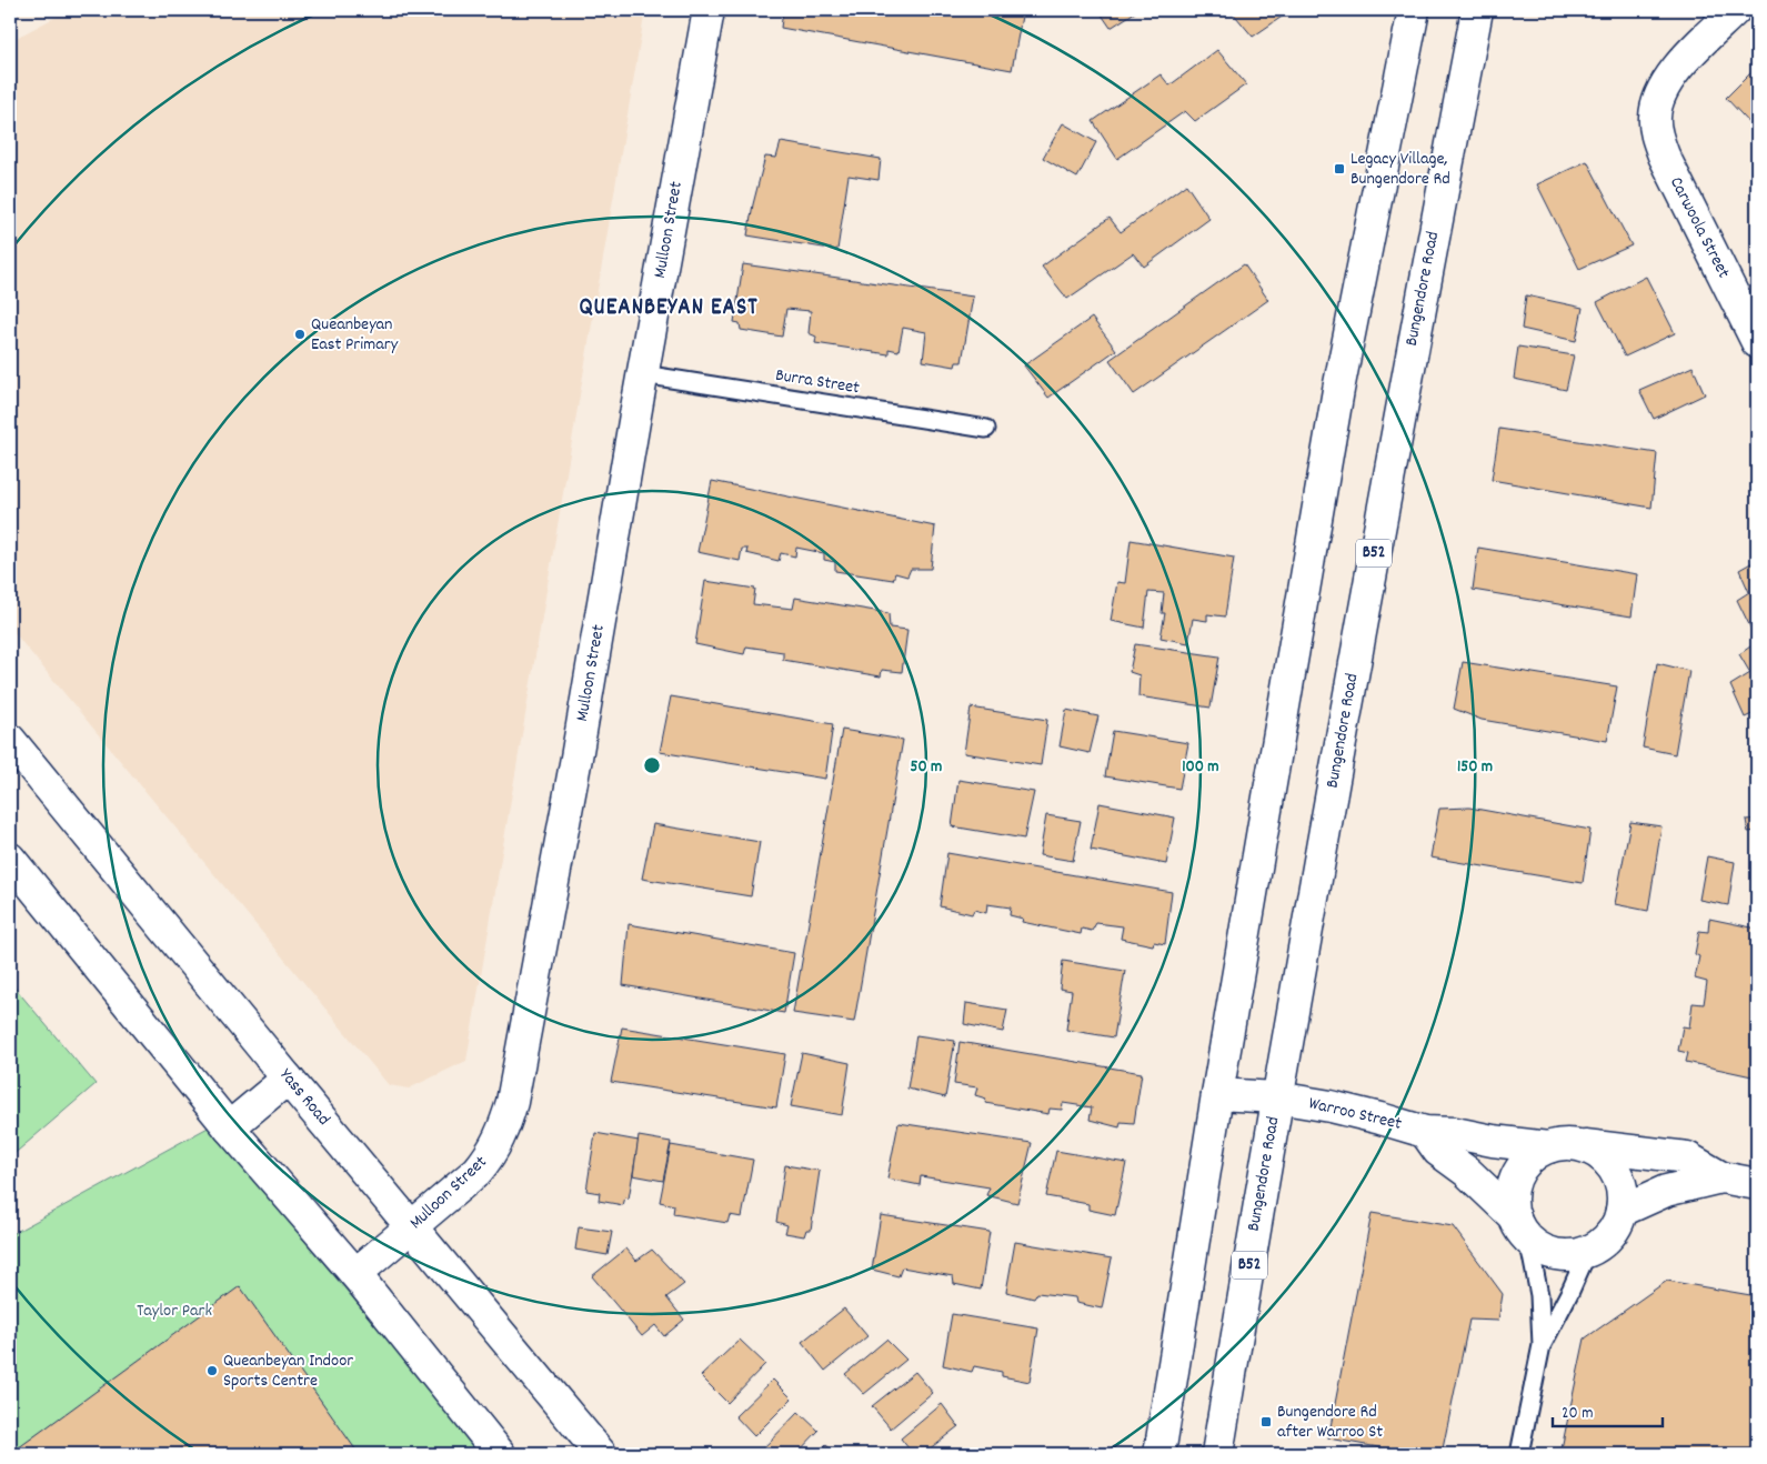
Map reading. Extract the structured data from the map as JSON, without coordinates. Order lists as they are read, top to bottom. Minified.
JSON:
{"streets":{"main road":["Carwoola Street","Mulloon Street","Bungendore Road","B52","Yass Road","Warroo Street"],"lane":["Burra Street"]},"crossings":[["Mulloon Street","Burra Street"],["Mulloon Street","Yass Road"],["Bungendore Road","Warroo Street"]],"districts":["QUEANBEYAN EAST"],"parks":["Taylor Park"],"places":{"transit":["Legacy Village, Bungendore Rd","Bungendore Rd after Warroo St"],"other":["Queanbeyan East Primary","Queanbeyan Indoor Sports Centre"]},"scale_bar":"20 m","rings":["50 m","100 m","150 m"]}
